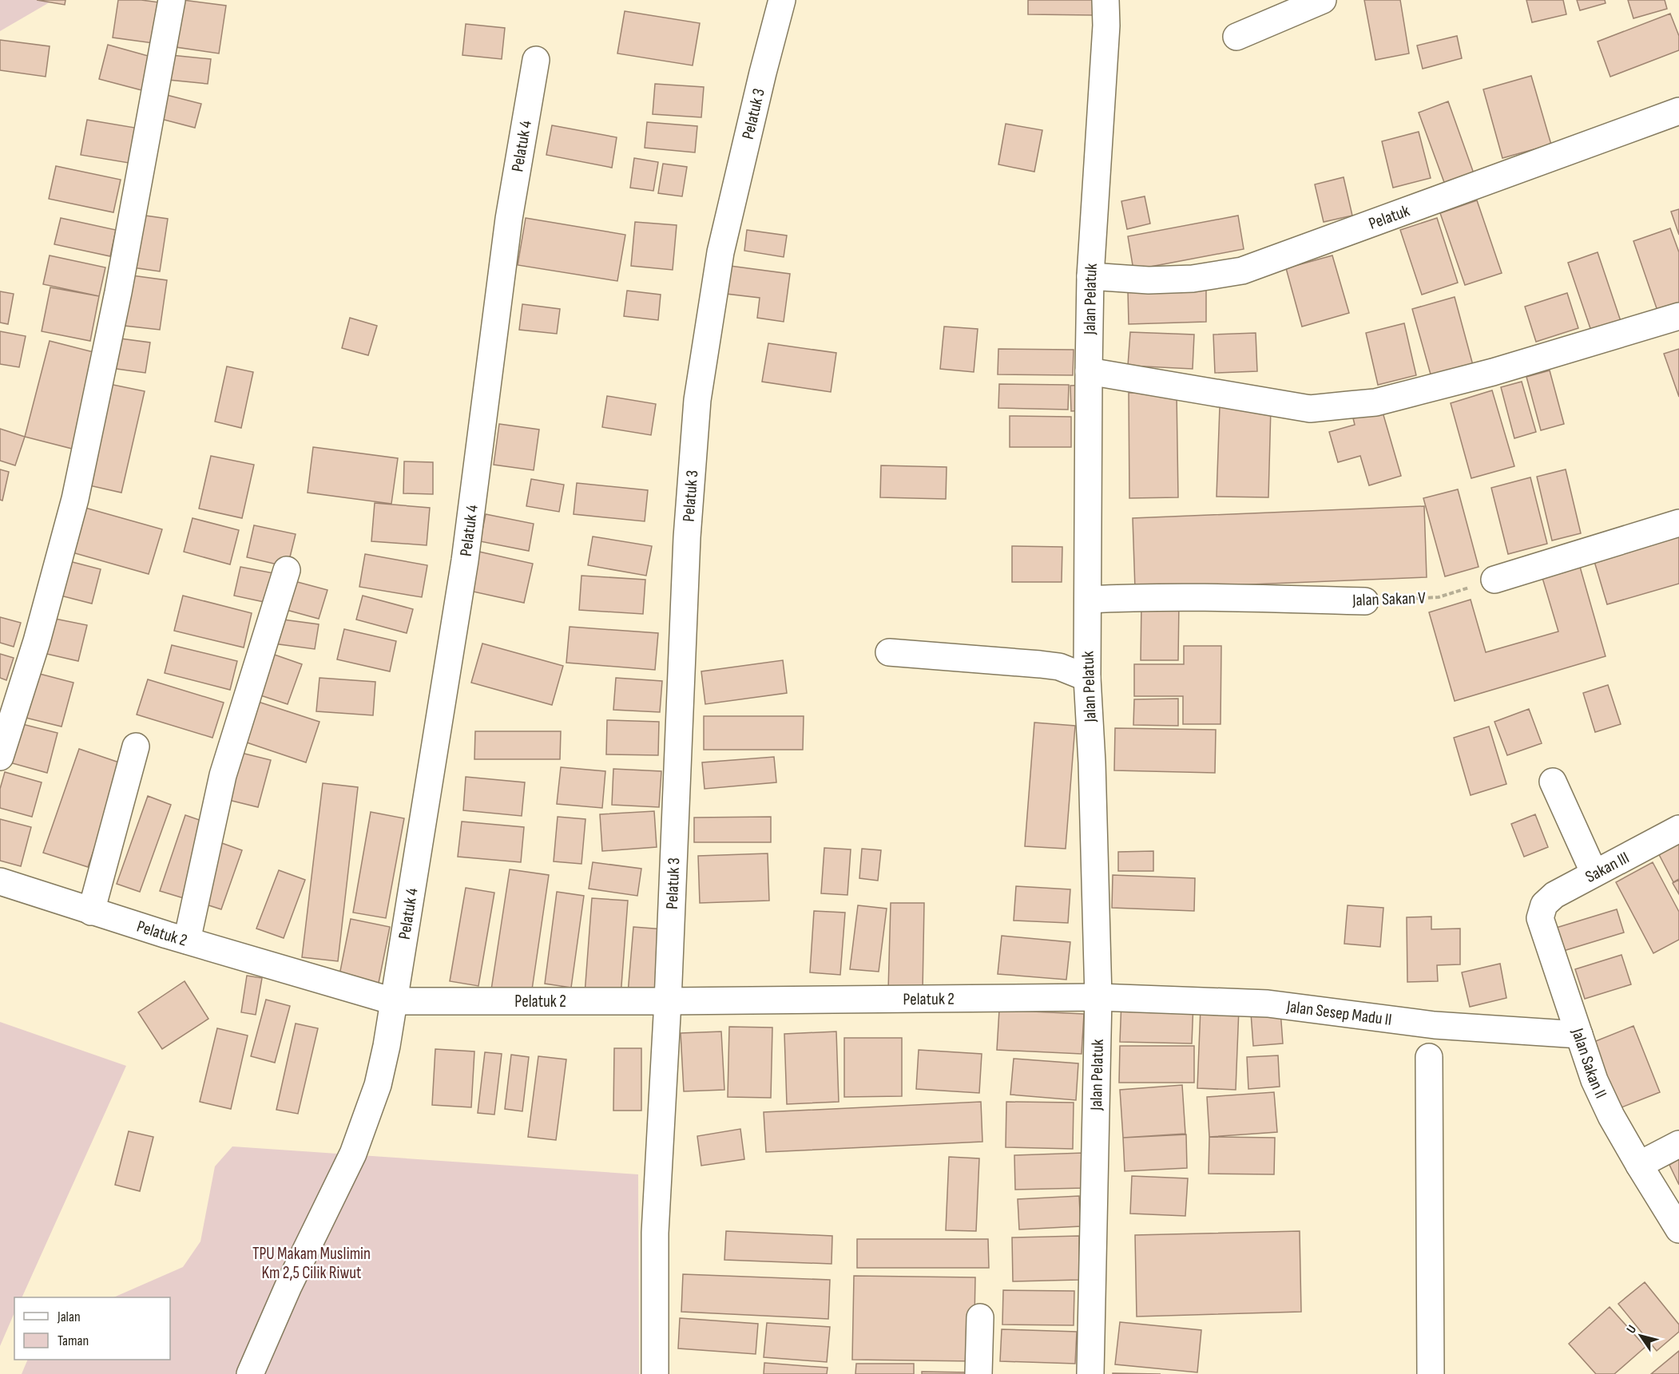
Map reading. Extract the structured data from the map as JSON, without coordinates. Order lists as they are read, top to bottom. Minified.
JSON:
{"streets":{"street":["Pelatuk 3","Pelatuk 4","Pelatuk","Jalan Pelatuk","Jalan Sakan V","Sakan III","Pelatuk 2","Jalan Sesep Madu II","Jalan Sakan II"]},"crossings":[["Pelatuk 3","Pelatuk 2"],["Pelatuk 4","Pelatuk 2"],["Pelatuk","Jalan Pelatuk"],["Jalan Pelatuk","Jalan Sakan V"],["Jalan Pelatuk","Pelatuk 2"],["Jalan Pelatuk","Jalan Sesep Madu II"],["Sakan III","Jalan Sakan II"],["Pelatuk 2","Jalan Sesep Madu II"],["Jalan Sesep Madu II","Jalan Sakan II"]],"parks":["TPU Makam Muslimin Km 2,5 Cilik Riwut"],"legend":["Jalan","Taman"],"north":"top left"}
